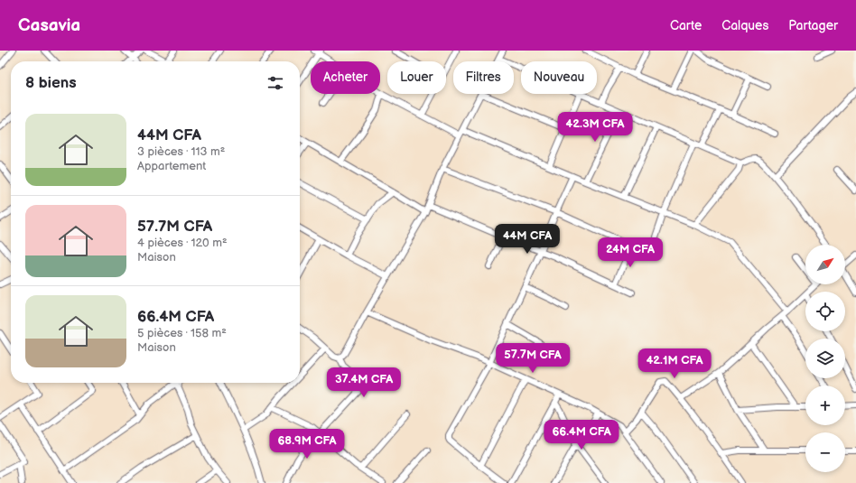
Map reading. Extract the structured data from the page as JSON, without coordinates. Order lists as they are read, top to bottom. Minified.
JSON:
{"north":"top right","page":{"header":"Casavia","nav":["Carte","Calques","Partager"],"chip":["Acheter","Louer","Filtres","Nouveau"],"heading":"8 biens","list":[{"name":"44M CFA","note":"3 pièces · 113 m² · Appartement"},{"name":"57.7M CFA","note":"4 pièces · 120 m² · Maison"},{"name":"66.4M CFA","note":"5 pièces · 158 m² · Maison"}],"price":["42.3M CFA","44M CFA","24M CFA","57.7M CFA","42.1M CFA","37.4M CFA","66.4M CFA","68.9M CFA"],"map_buttons":["+","−"]}}
